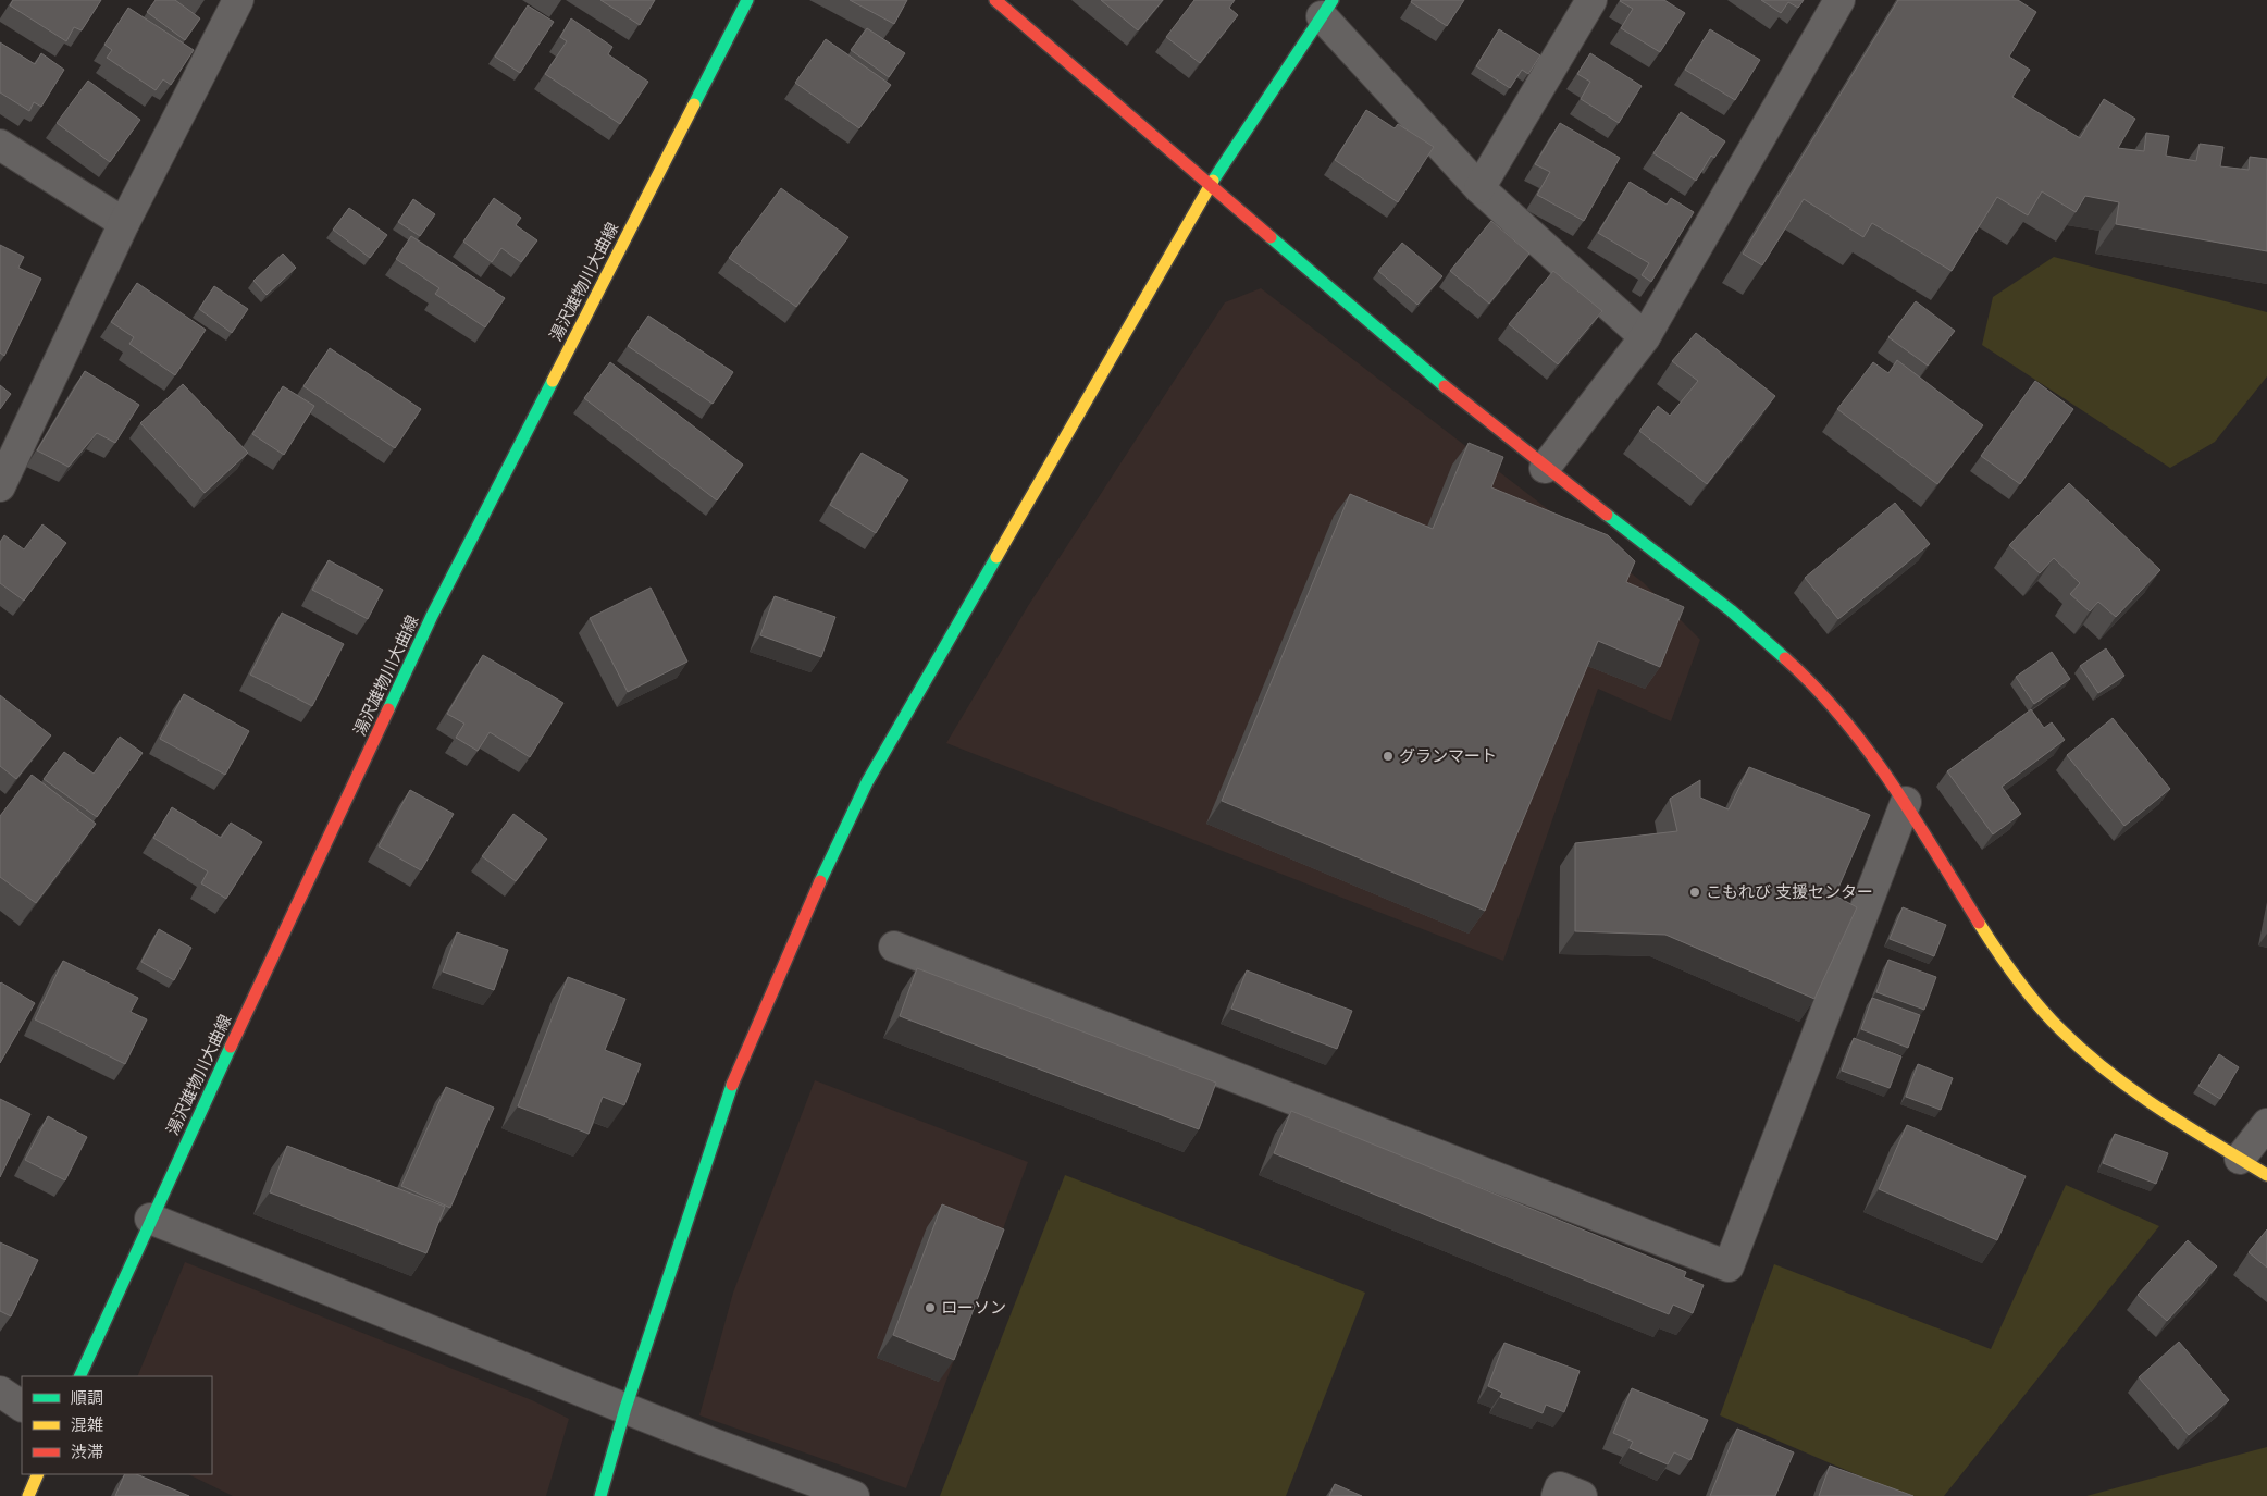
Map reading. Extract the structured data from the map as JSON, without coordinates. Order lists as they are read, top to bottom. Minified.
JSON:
{"streets":{"street":["湯沢雄物川大曲線"]},"places":["グランマート","こもれび 支援センター","ローソン"],"legend":["順調","混雑","渋滞"]}
